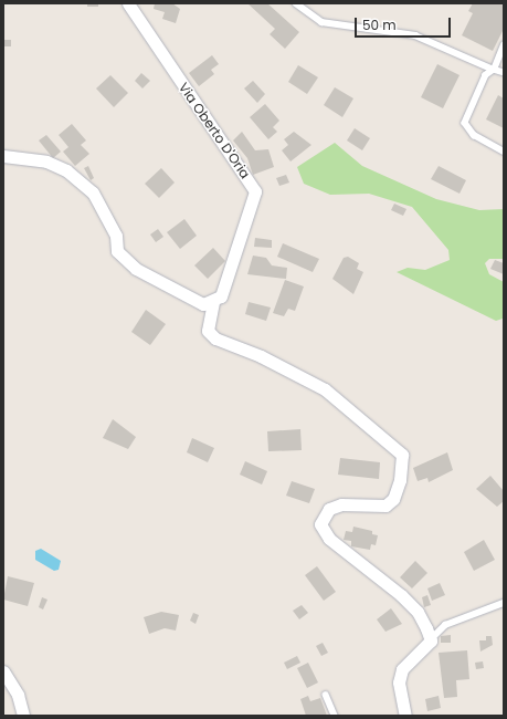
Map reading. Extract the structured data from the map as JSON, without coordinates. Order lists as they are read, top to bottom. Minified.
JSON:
{"streets":{"street":["Via Oberto D'Oria"]},"scale_bar":"50 m"}
